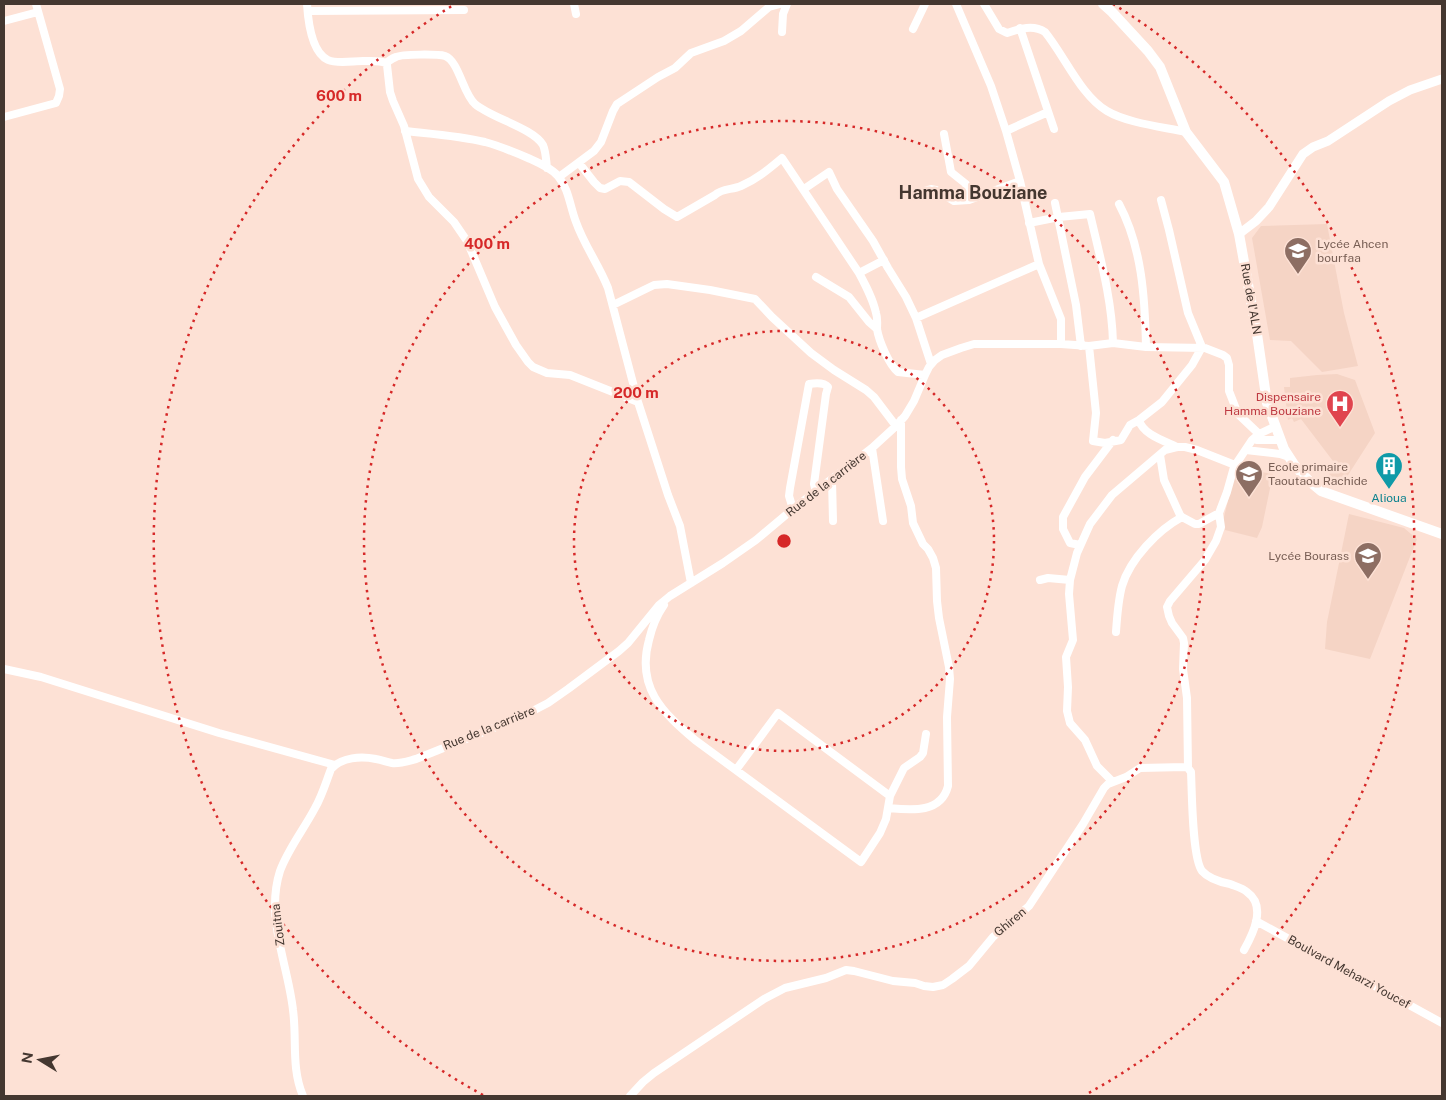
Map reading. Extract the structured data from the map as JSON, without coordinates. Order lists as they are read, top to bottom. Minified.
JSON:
{"streets":{"main road":["Rue de l'ALN"],"street":["Rue de la carrière","Ghiren","Zouitna","Boulvard Meharzi Youcef"]},"crossings":[["Rue de la carrière","Zouitna"]],"districts":["Hamma Bouziane"],"places":{"school or university":["Lycée Ahcen bourfaa","Ecole primaire Taoutaou Rachide","Lycée Bourass"],"hospital":["Dispensaire Hamma Bouziane"],"building":["Alioua"]},"north":"left","rings":["600 m","400 m","200 m"]}
